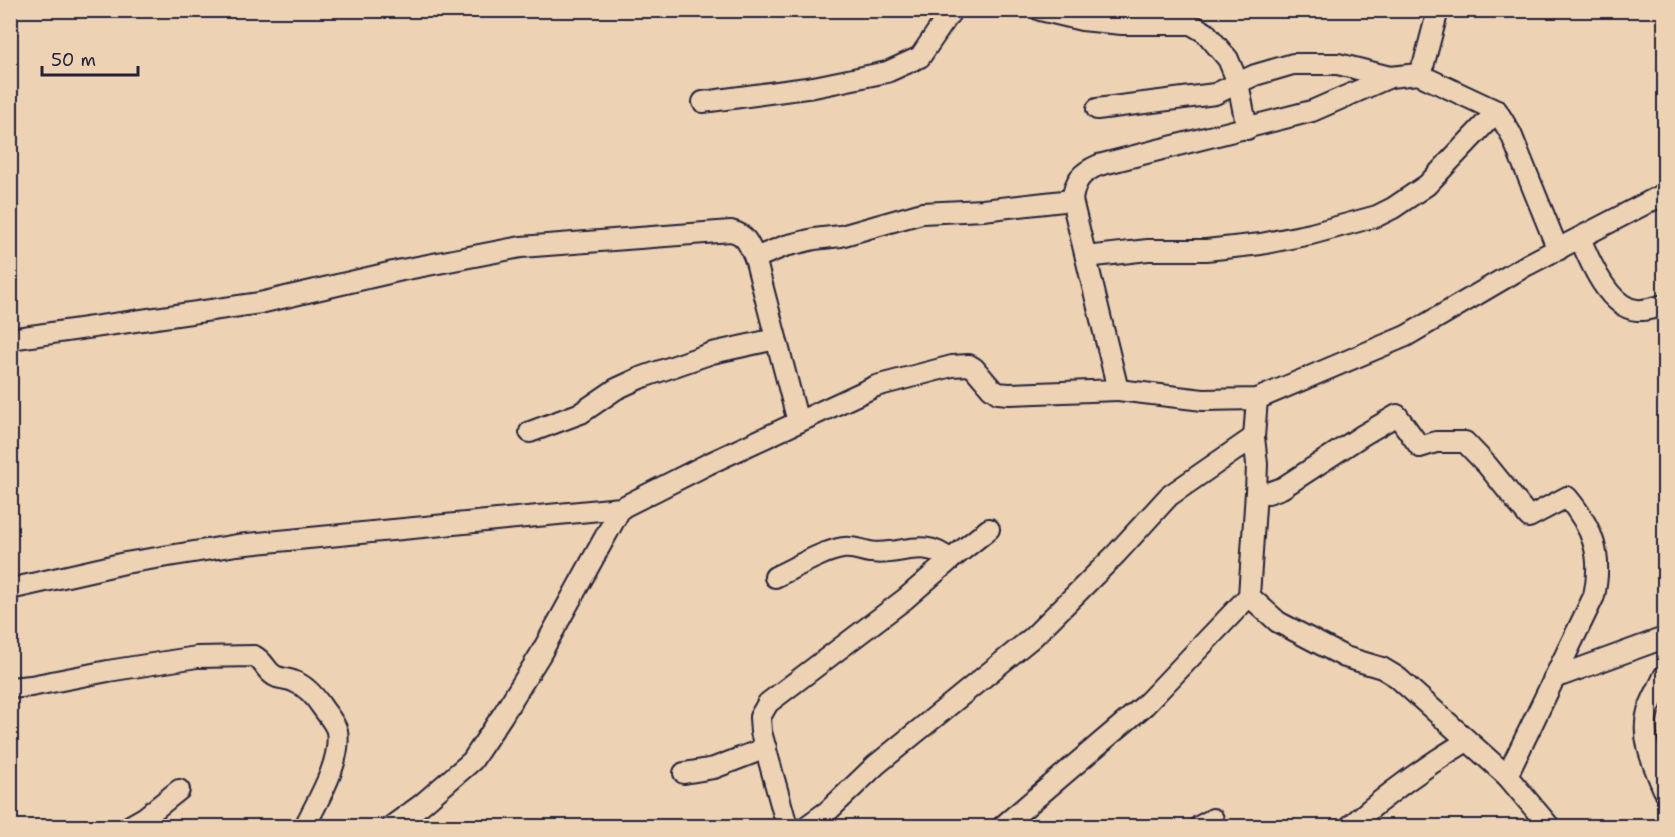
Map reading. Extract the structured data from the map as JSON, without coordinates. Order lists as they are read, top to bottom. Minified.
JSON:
{"scale_bar":"50 m"}
